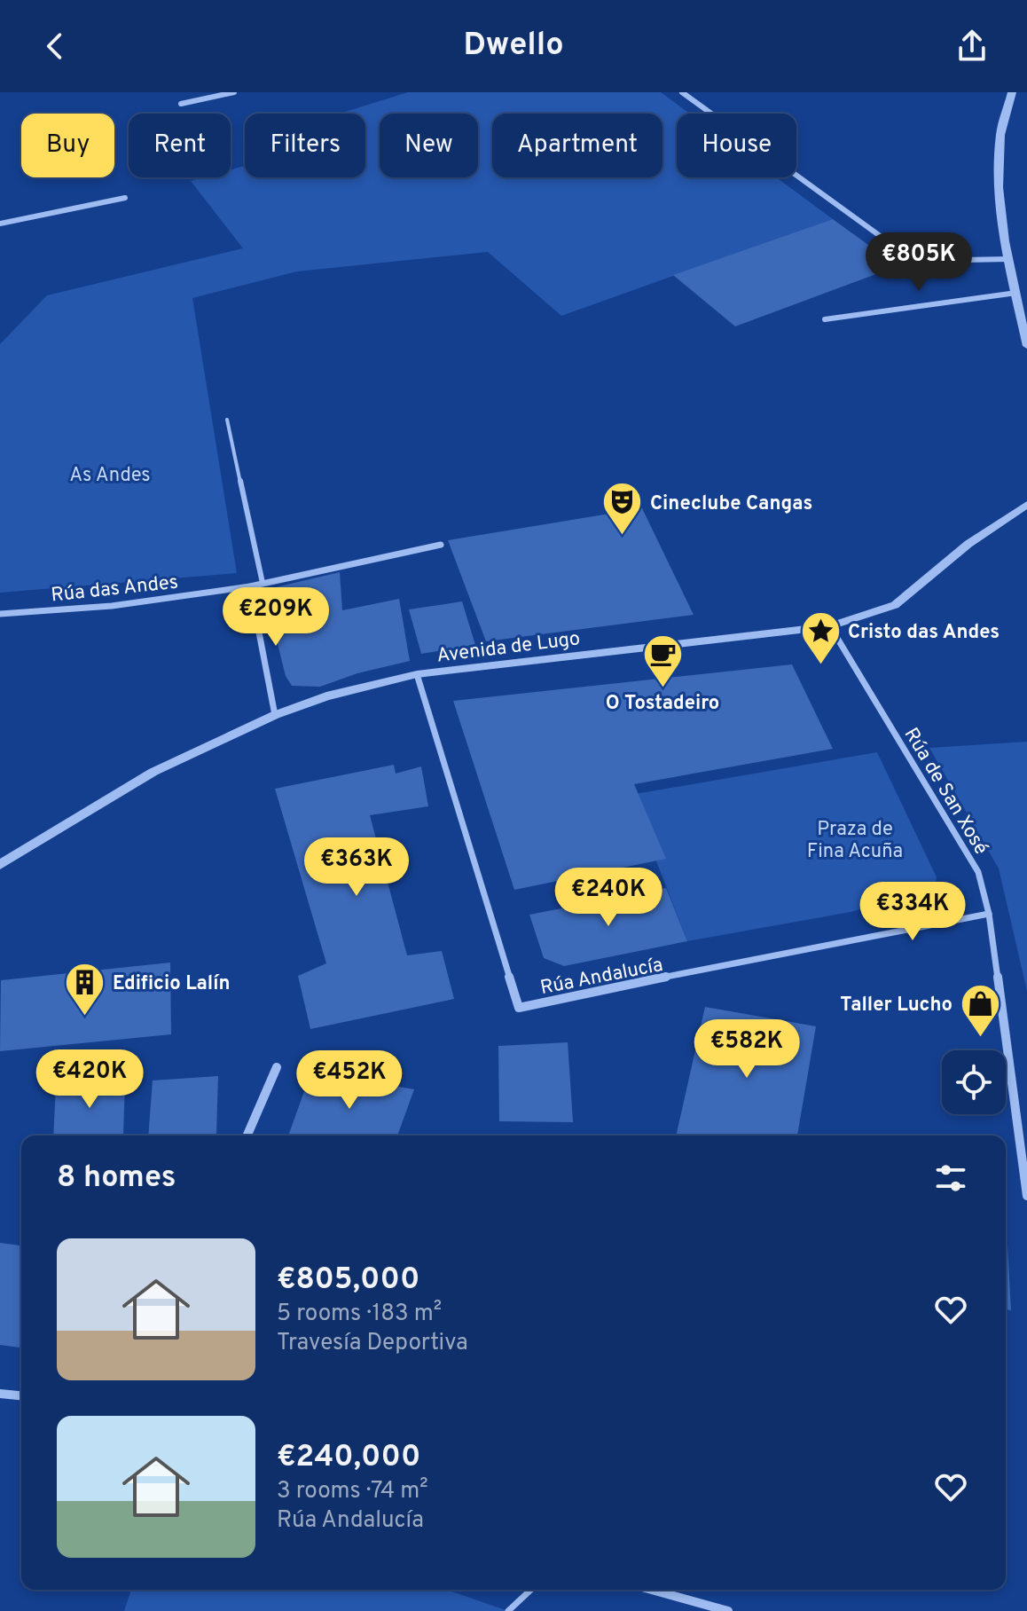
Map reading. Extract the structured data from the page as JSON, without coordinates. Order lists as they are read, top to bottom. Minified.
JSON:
{"streets":{"street":["Rúa das Andes","Avenida de Lugo","Rúa de San Xosé","Rúa Andalucía"]},"crossings":[["Avenida de Lugo","Rúa de San Xosé"],["Avenida de Lugo","Rúa Andalucía"],["Rúa de San Xosé","Rúa Andalucía"]],"parks":["As Andes","Praza de Fina Acuña"],"places":{"theatre":["Cineclube Cangas"],"place":["Cristo das Andes"],"cafe":["O Tostadeiro"],"building":["Edificio Lalín"],"shop":["Taller Lucho"]},"page":{"header":"Dwello","chip":["Buy","Rent","Filters","New","Apartment","House"],"price":["€805K","€209K","€363K","€240K","€334K","€582K","€420K","€452K"],"heading":"8 homes","list":[{"name":"€805,000","note":"5 rooms · 183 m² · Travesía Deportiva"},{"name":"€240,000","note":"3 rooms · 74 m² · Rúa Andalucía"}]}}
